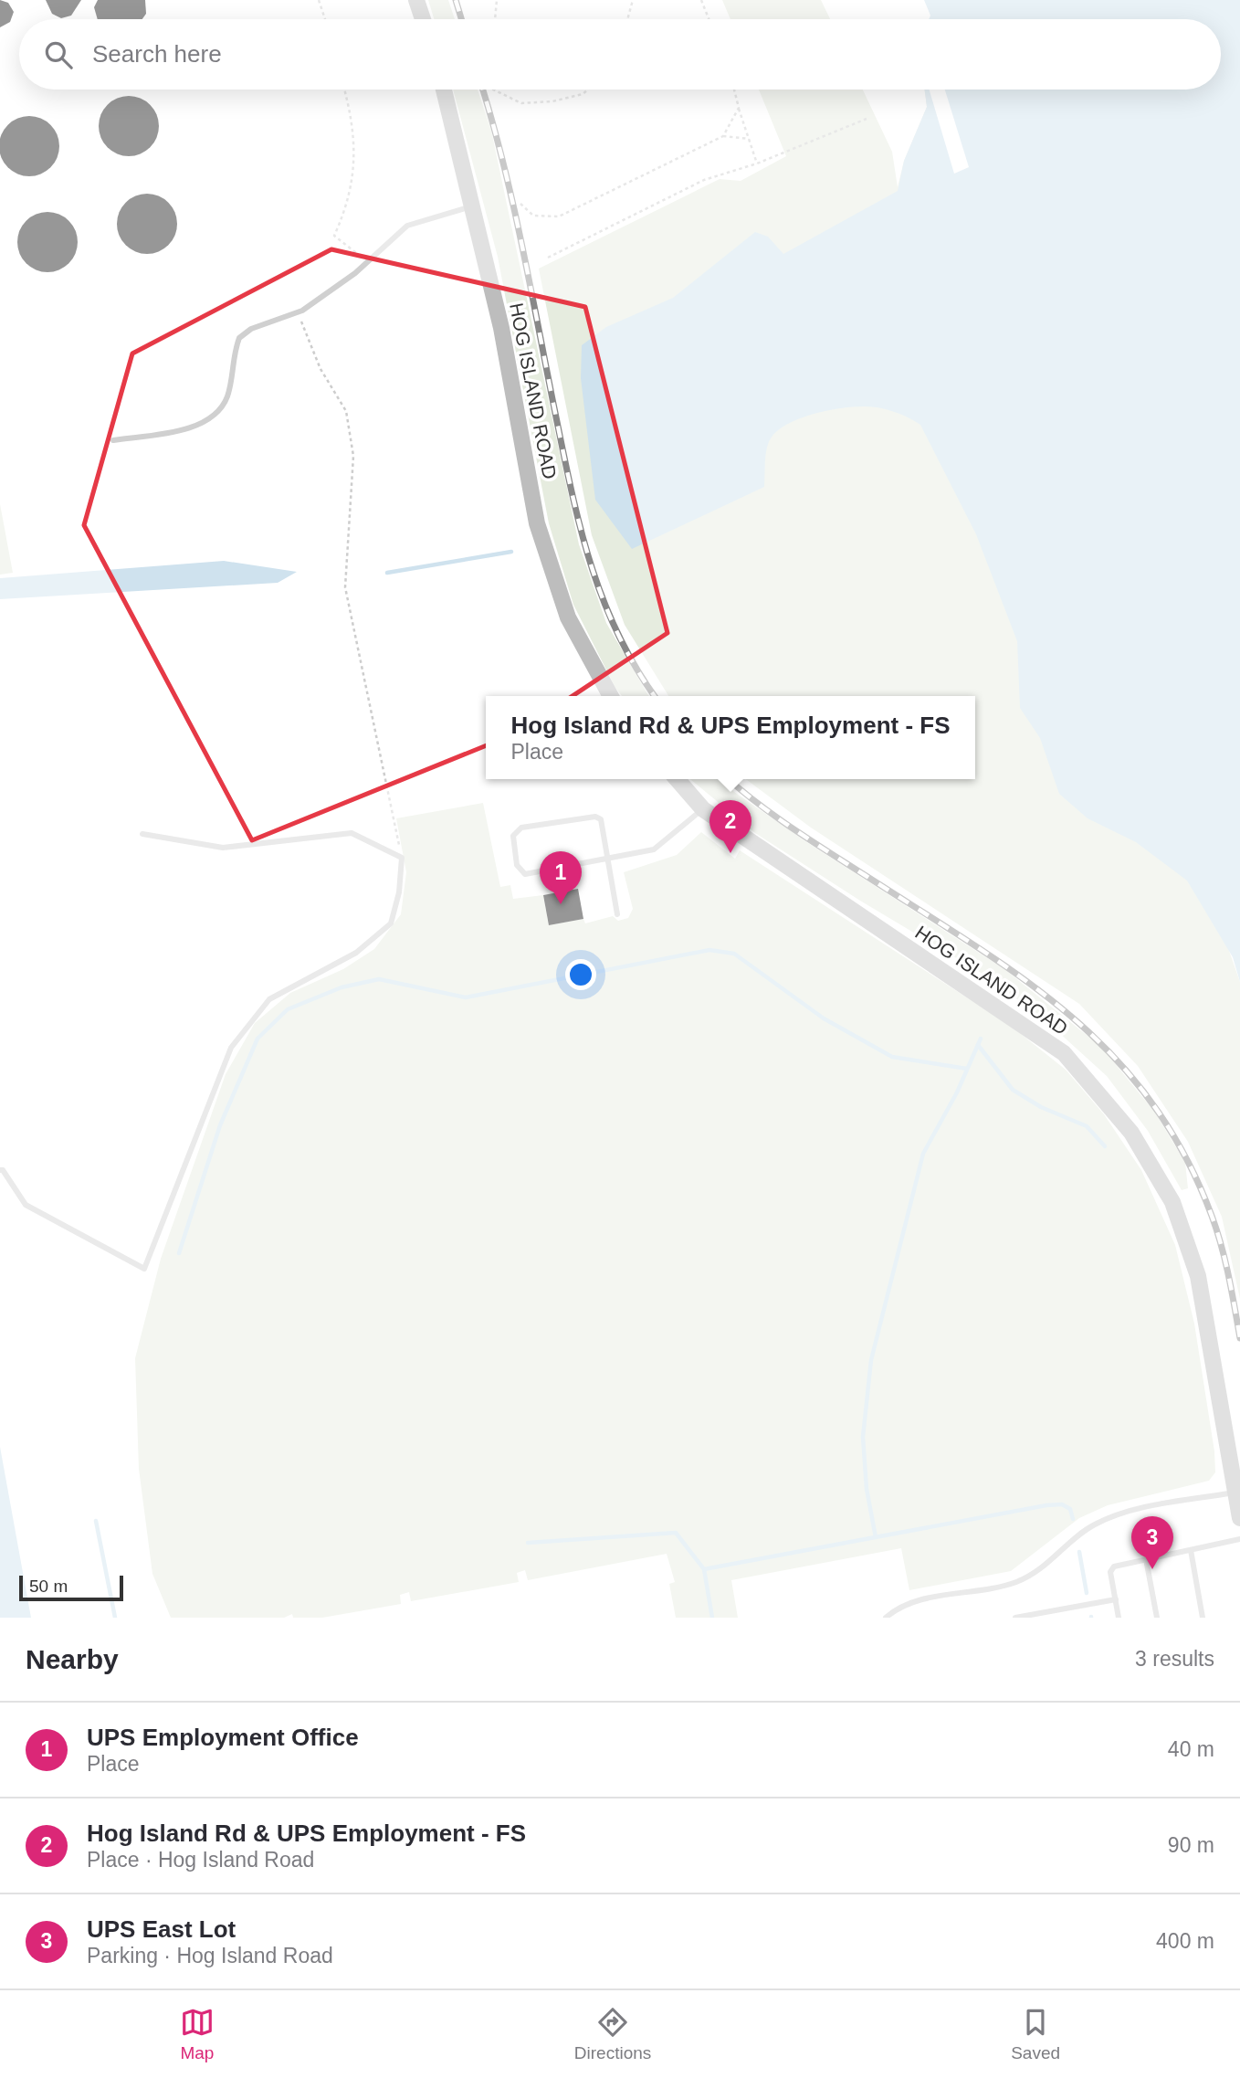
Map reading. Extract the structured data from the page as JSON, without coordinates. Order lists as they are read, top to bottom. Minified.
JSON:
{"streets":{"street":["HOG ISLAND ROAD"]},"scale_bar":"50 m","page":{"search":"Search here","popup":["Hog Island Rd & UPS Employment - FS","Place"],"pins":["2","1","3"],"scale":"50 m","heading":["Nearby","3 results"],"list":[{"mark":"1","name":"UPS Employment Office","note":"Place","value":"40 m"},{"mark":"2","name":"Hog Island Rd & UPS Employment - FS","note":"Place · Hog Island Road","value":"90 m"},{"mark":"3","name":"UPS East Lot","note":"Parking · Hog Island Road","value":"400 m"}],"nav":["Map","Directions","Saved"]}}
